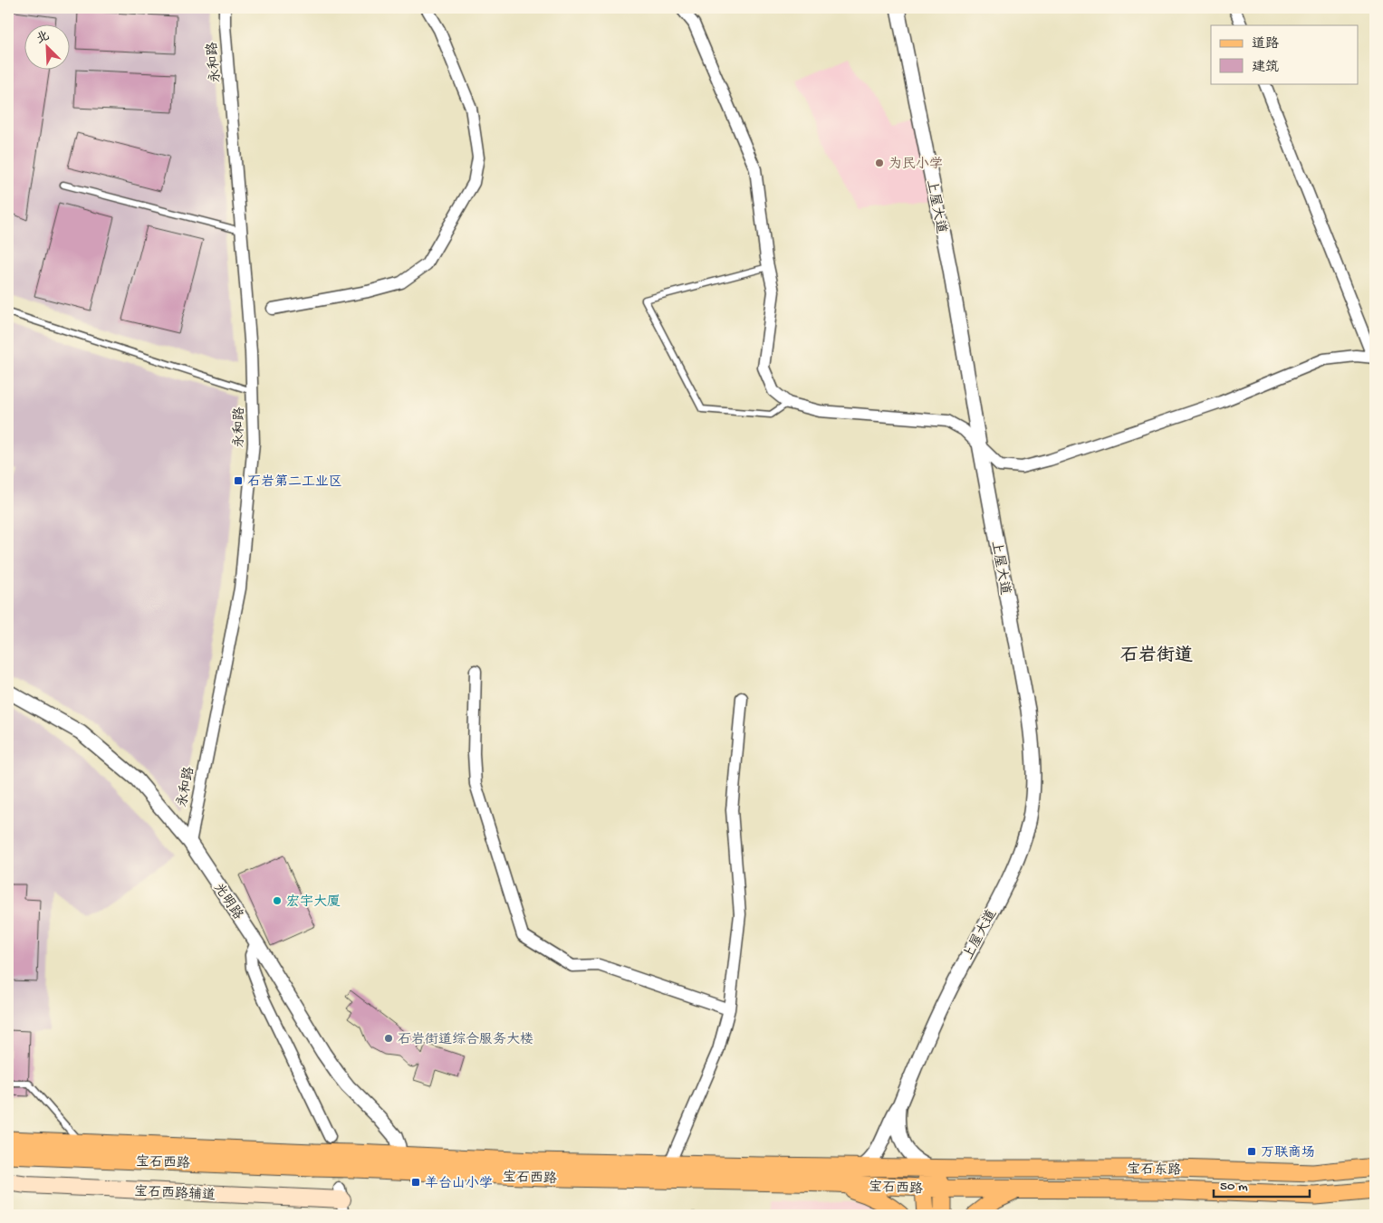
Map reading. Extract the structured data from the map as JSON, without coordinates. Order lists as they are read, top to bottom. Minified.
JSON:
{"streets":{"main road":["宝石西路","宝石东路","宝石西路辅道"],"street":["永和路","上屋大道","光明路"]},"crossings":[["永和路","光明路"],["上屋大道","宝石西路"],["上屋大道","宝石东路"],["光明路","宝石西路"],["宝石西路","宝石东路"]],"districts":["石岩街道"],"places":{"other":["为民小学","宏宇大厦","石岩街道综合服务大楼"],"transit":["石岩第二工业区","万联商场","羊台山小学"]},"legend":["道路","建筑"],"scale_bar":"50 m","north":"top left"}
